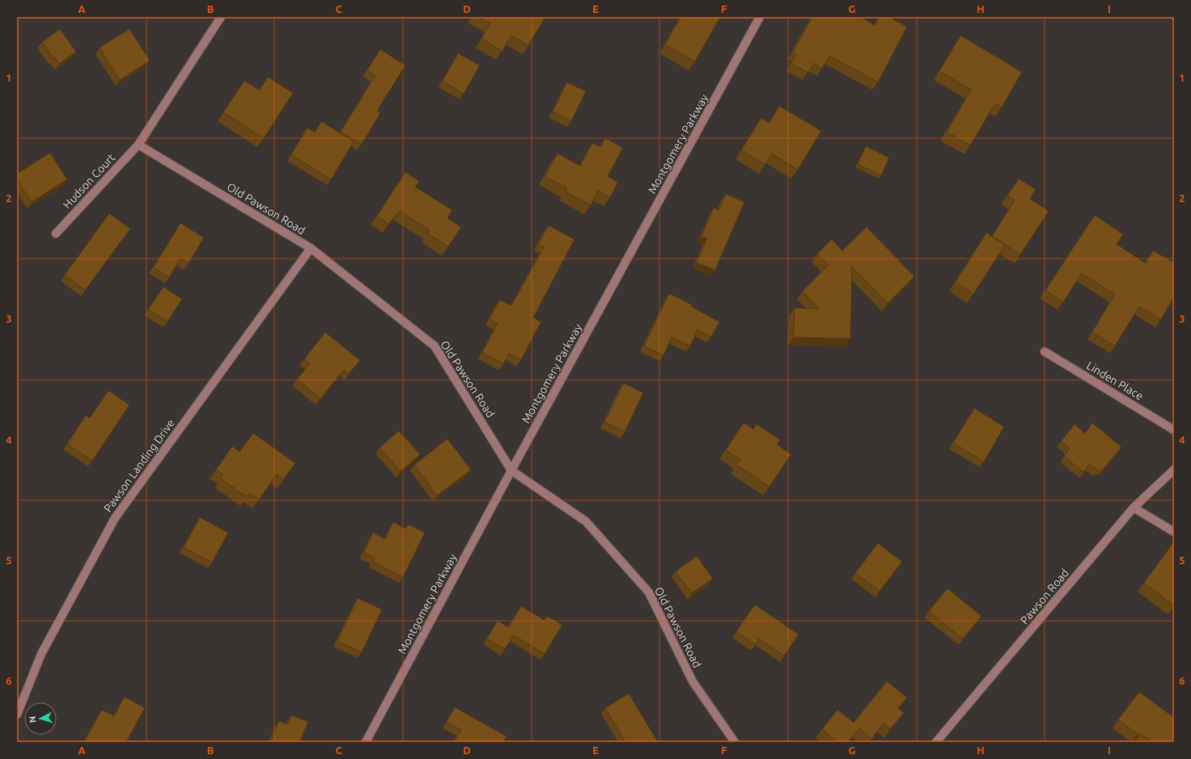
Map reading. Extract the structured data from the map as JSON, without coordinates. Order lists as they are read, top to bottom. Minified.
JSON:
{"streets":{"street":["Montgomery Parkway","Hudson Court","Old Pawson Road","Linden Place","Pawson Landing Drive","Pawson Road"]},"crossings":[["Montgomery Parkway","Old Pawson Road"],["Hudson Court","Old Pawson Road"],["Old Pawson Road","Pawson Landing Drive"]],"north":"left","grid":{"columns":["A","B","C","D","E","F","G","H","I"],"rows":["1","2","3","4","5","6"]}}
